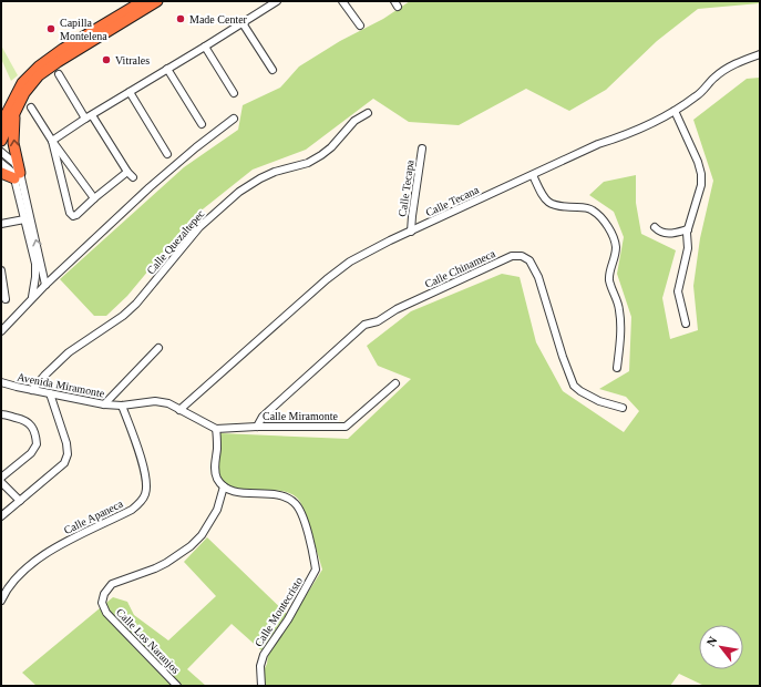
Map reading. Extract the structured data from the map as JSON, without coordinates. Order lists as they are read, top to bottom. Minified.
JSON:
{"streets":{"street":["Calle Tecapa","Calle Tecana","Calle Quezaltepec","Calle Chinameca","Avenida Miramonte","Calle Miramonte","Calle Apaneca","Calle Montecristo","Calle Los Naranjos"]},"crossings":[["Calle Tecapa","Calle Tecana"],["Calle Tecana","Avenida Miramonte"],["Calle Quezaltepec","Avenida Miramonte"],["Calle Chinameca","Calle Miramonte"],["Avenida Miramonte","Calle Miramonte"],["Avenida Miramonte","Calle Apaneca"],["Calle Montecristo","Calle Los Naranjos"]],"places":["Made Center","Capilla Montelena","Vitrales"],"north":"top left"}
